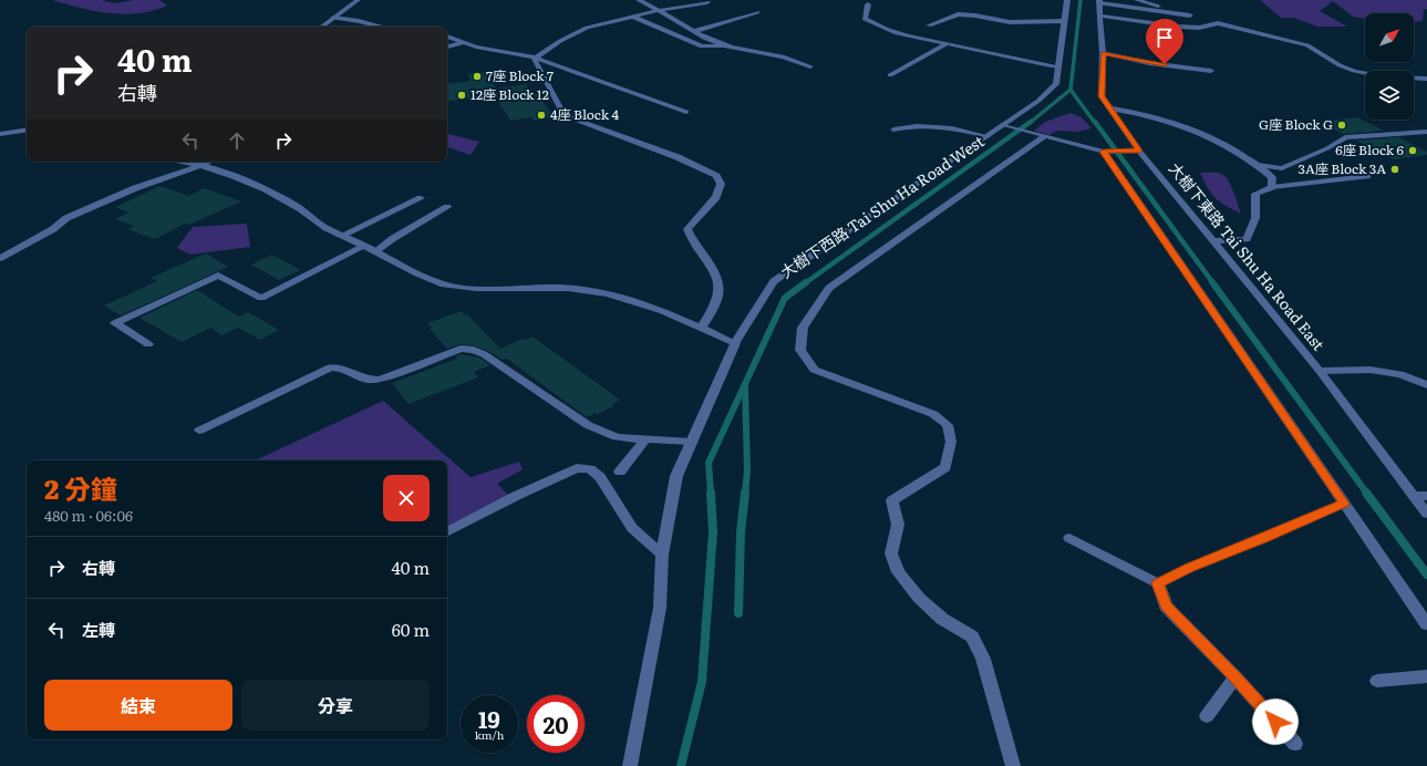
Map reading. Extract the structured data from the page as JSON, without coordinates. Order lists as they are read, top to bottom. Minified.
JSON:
{"streets":{"street":["大樹下西路 Tai Shu Ha Road West","大樹下東路 Tai Shu Ha Road East"]},"places":["7座 Block 7","12座 Block 12","4座 Block 4","G座 Block G","6座 Block 6","3A座 Block 3A"],"north":"top right","page":{"turn":["40 m","右轉"],"heading":["2 分鐘","480 m · 06:06"],"list":[{"name":"右轉","value":"40 m"},{"name":"左轉","value":"60 m"}],"buttons":["結束","分享"],"speed":"19 km/h","limit":"20"}}
